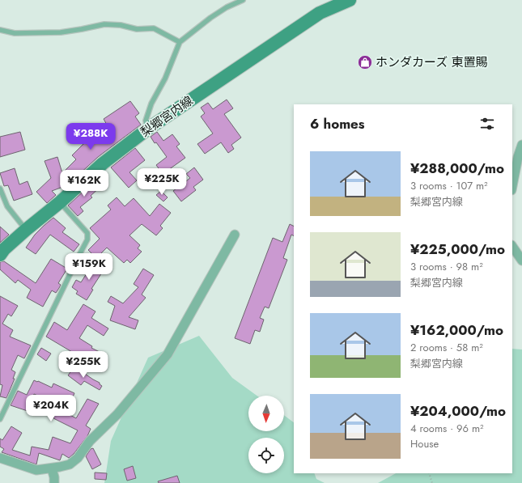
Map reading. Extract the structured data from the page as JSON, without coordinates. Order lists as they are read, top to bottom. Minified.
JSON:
{"streets":{"main road":["梨郷宮内線"]},"places":{"shop":["ホンダカーズ 東置賜"]},"north":"bottom","page":{"heading":"6 homes","price":["¥288K","¥225K","¥162K","¥159K","¥255K","¥204K"],"list":[{"name":"¥288,000/mo","note":"3 rooms · 107 m² · 梨郷宮内線"},{"name":"¥225,000/mo","note":"3 rooms · 98 m² · 梨郷宮内線"},{"name":"¥162,000/mo","note":"2 rooms · 58 m² · 梨郷宮内線"},{"name":"¥204,000/mo","note":"4 rooms · 96 m² · House"}]}}
